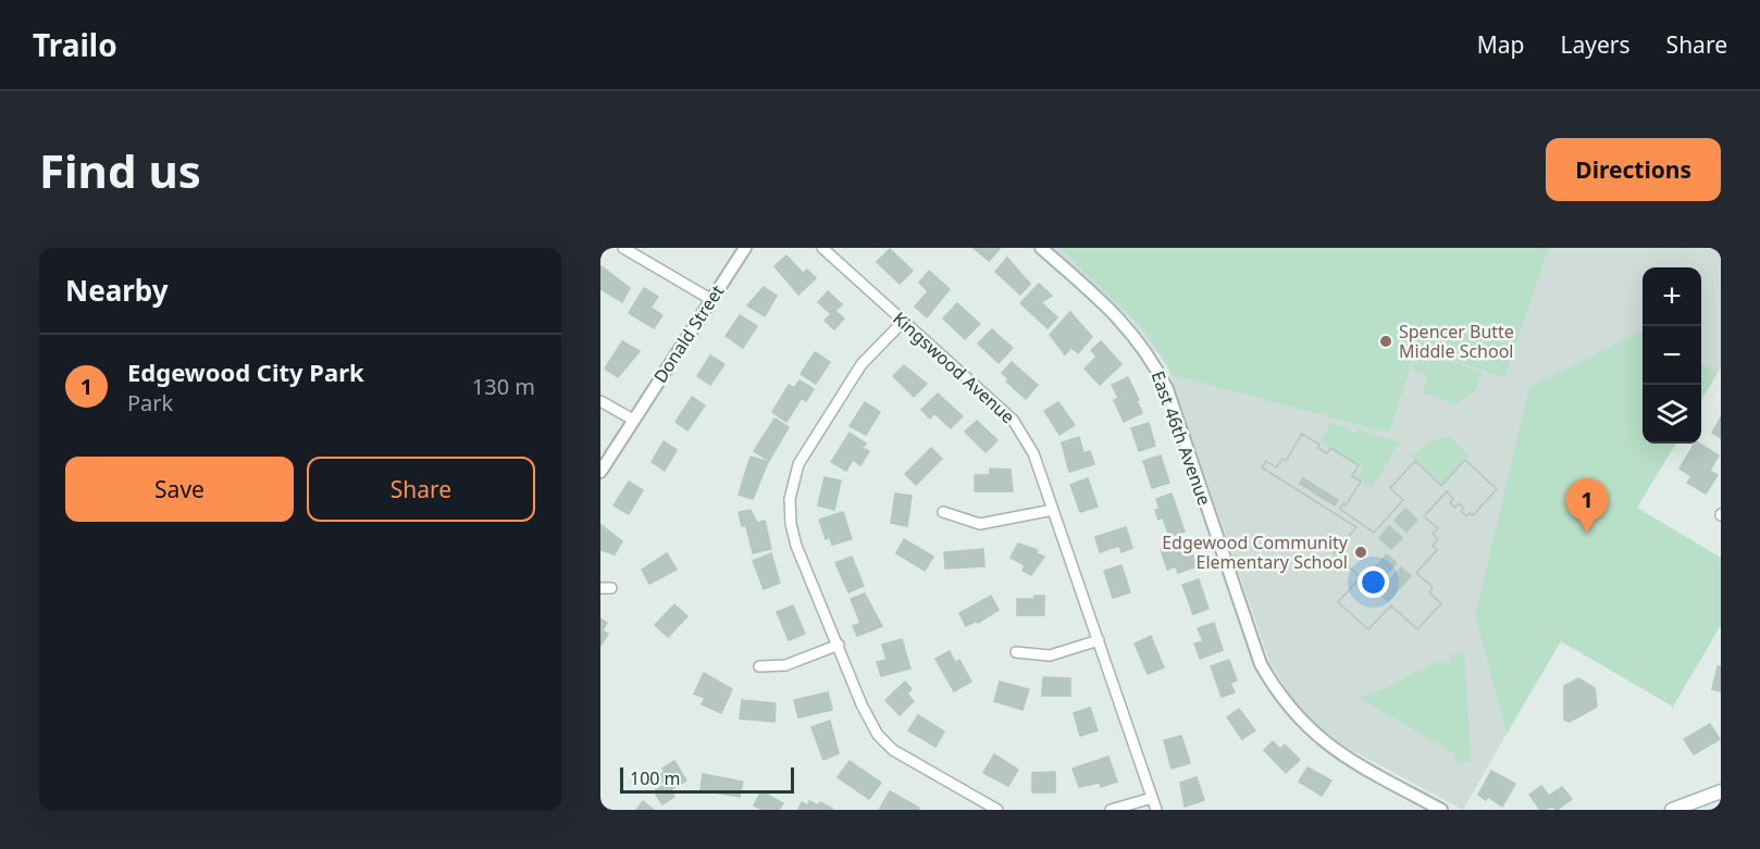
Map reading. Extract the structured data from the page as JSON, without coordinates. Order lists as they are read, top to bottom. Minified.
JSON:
{"streets":{"street":["Donald Street","Kingswood Avenue","East 46th Avenue"]},"places":["Spencer Butte Middle School","Edgewood Community Elementary School"],"scale_bar":"100 m","page":{"header":"Trailo","nav":["Map","Layers","Share"],"buttons":["Directions",["Save","Share"]],"title":"Find us","heading":"Nearby","map_buttons":["+","−"],"list":[{"mark":"1","name":"Edgewood City Park","note":"Park","value":"130 m"}],"pins":"1","scale":"100 m"}}
